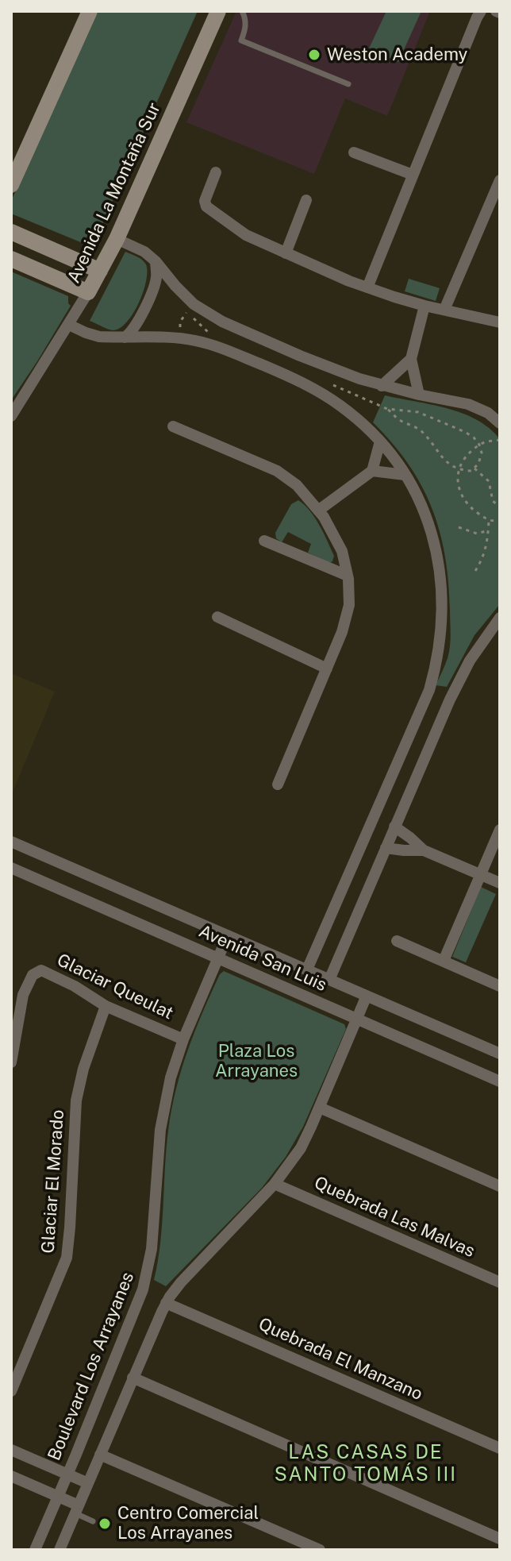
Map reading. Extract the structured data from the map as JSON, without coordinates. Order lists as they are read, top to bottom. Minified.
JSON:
{"streets":{"street":["Avenida La Montaña Sur","Avenida San Luis","Glaciar Queulat","Glaciar El Morado","Quebrada Las Malvas","Quebrada El Manzano","Boulevard Los Arrayanes"]},"crossings":[["Avenida San Luis","Boulevard Los Arrayanes"],["Glaciar Queulat","Glaciar El Morado"],["Glaciar Queulat","Boulevard Los Arrayanes"]],"districts":["LAS CASAS DE SANTO TOMÁS III"],"parks":["Plaza Los Arrayanes"],"places":["Weston Academy","Centro Comercial Los Arrayanes"]}
